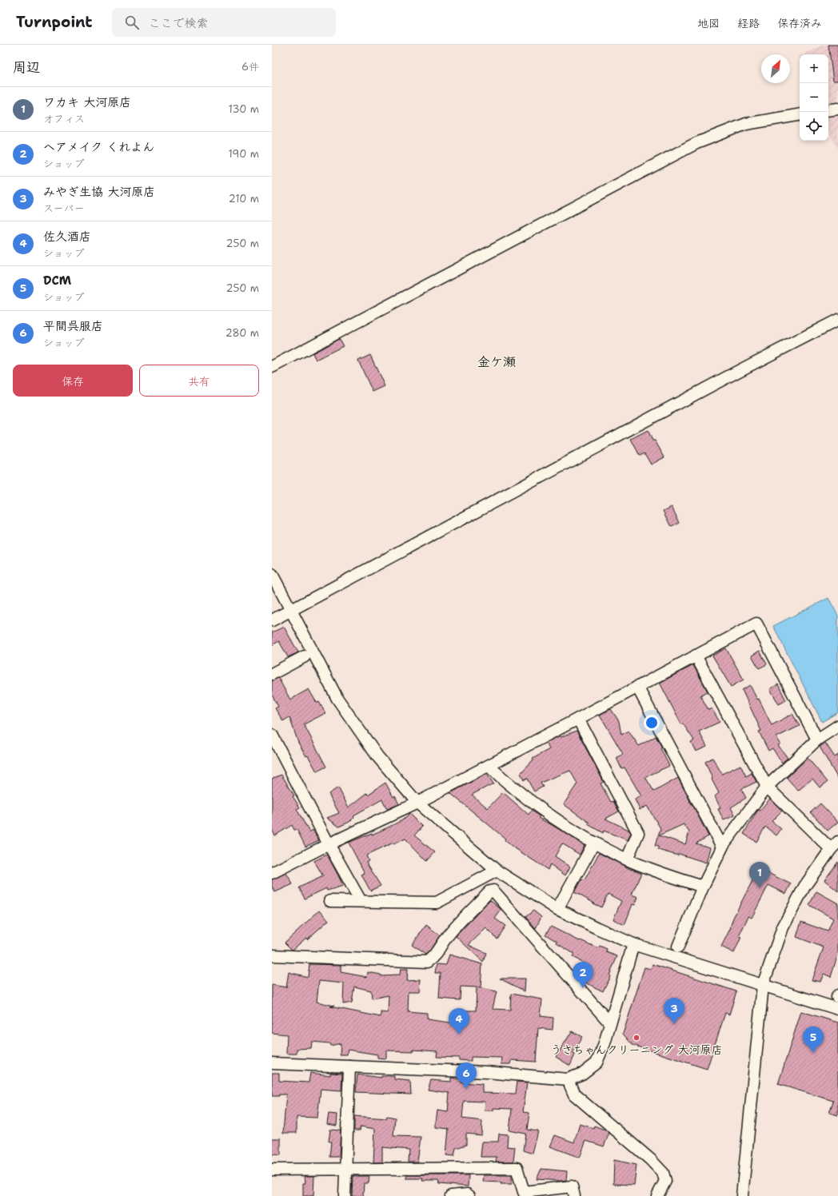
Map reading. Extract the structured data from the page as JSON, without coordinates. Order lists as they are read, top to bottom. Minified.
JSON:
{"districts":["金ケ瀬"],"places":["うさちゃんクリーニング 大河原店"],"north":"top right","page":{"header":"Turnpoint","search":"ここで検索","nav":["地図","経路","保存済み"],"heading":["周辺","6件"],"map_buttons":["+","−"],"list":[{"mark":"1","name":"ワカキ 大河原店","note":"オフィス","value":"130 m"},{"mark":"2","name":"ヘアメイク くれよん","note":"ショップ","value":"190 m"},{"mark":"3","name":"みやぎ生協 大河原店","note":"スーパー","value":"210 m"},{"mark":"4","name":"佐久酒店","note":"ショップ","value":"250 m"},{"mark":"5","name":"DCM","note":"ショップ","value":"250 m"},{"mark":"6","name":"平間呉服店","note":"ショップ","value":"280 m"}],"buttons":["保存","共有"],"pins":["1","2","3","4","5","6"]}}
